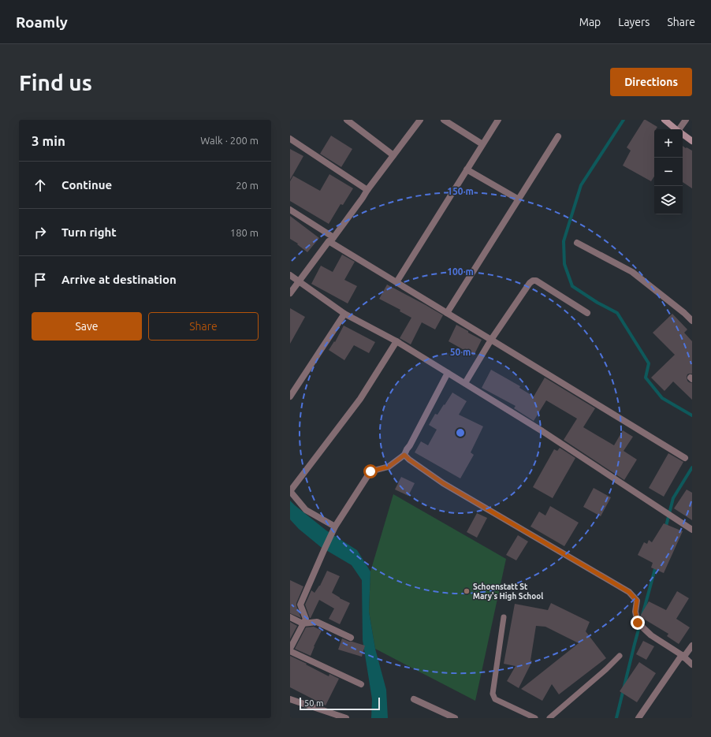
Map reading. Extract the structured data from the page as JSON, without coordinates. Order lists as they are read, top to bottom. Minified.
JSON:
{"places":["Schoenstatt St Mary's High School"],"scale_bar":"50 m","page":{"header":"Roamly","nav":["Map","Layers","Share"],"buttons":["Directions",["Save","Share"]],"title":"Find us","heading":["3 min","Walk · 200 m"],"map_buttons":["+","−"],"list":[["Continue","20 m"],["Turn right","180 m"],"Arrive at destination"],"scale":"50 m"},"rings":["150 m","100 m","50 m"]}
